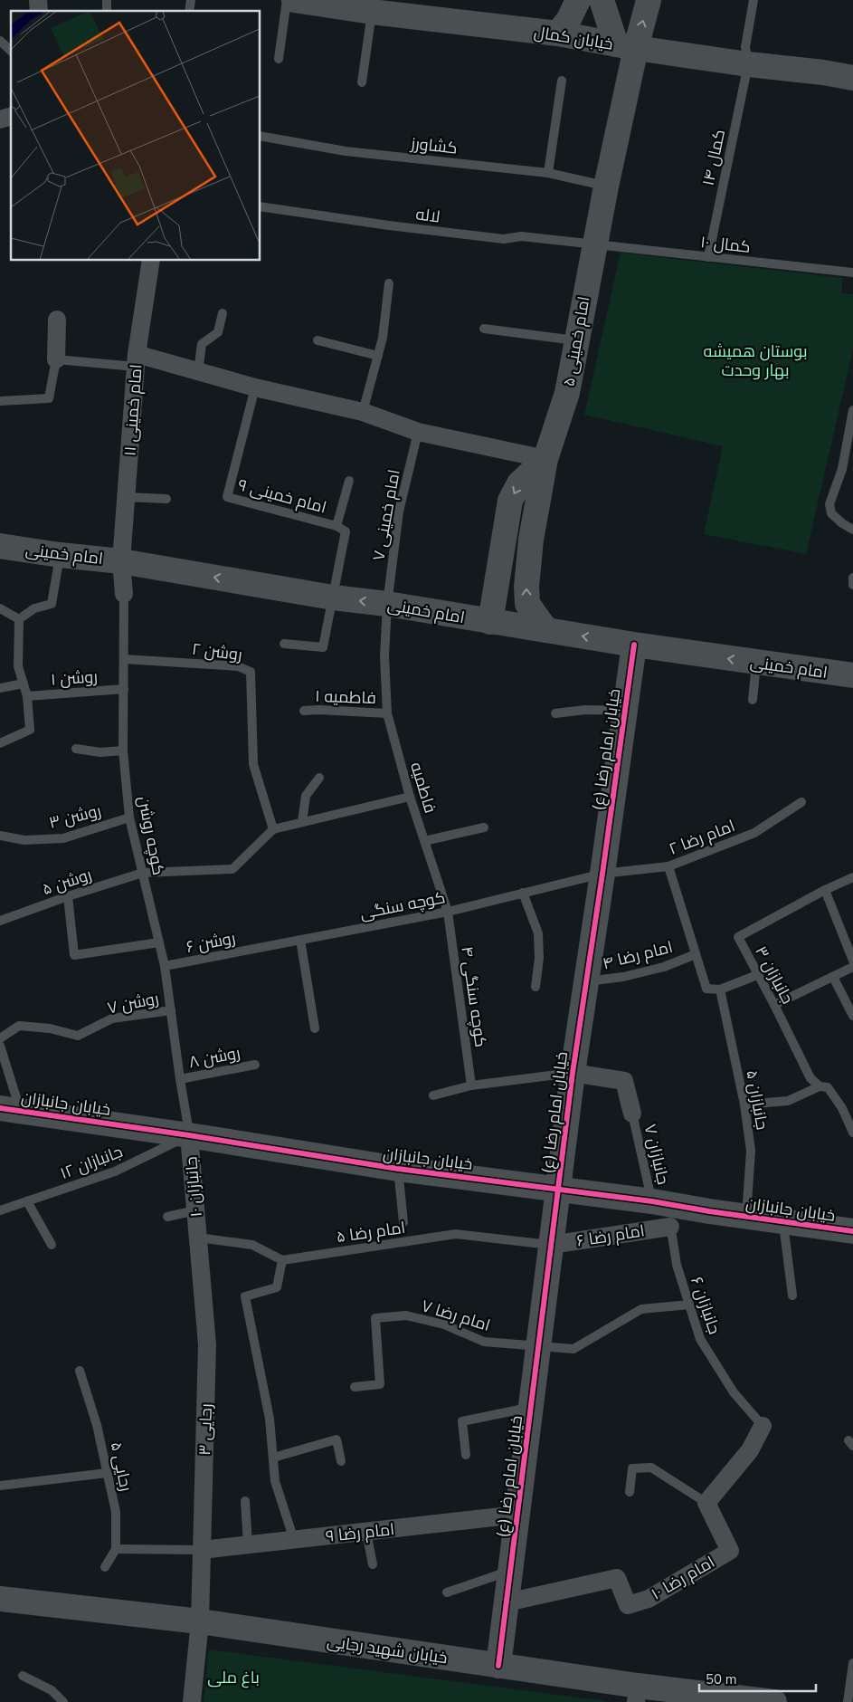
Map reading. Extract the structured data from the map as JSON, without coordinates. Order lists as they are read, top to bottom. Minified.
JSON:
{"streets":{"street":["خیابان کمال","امام خمینی ۵","امام خمینی ۱۱","امام خمینی","خیابان امام رضا (ع)","خیابان جانبازان","جانبازان ۱۰","امام رضا ۶","رجایی ۳","امام رضا ۹","امام رضا ۱۰","خیابان شهید رجایی"],"lane":["کشاورز","کمال ۱۴","لاله","کمال ۱۰","امام خمینی ۹","امام خمینی ۷","روشن ۲","روشن ۱","فاطمیه ۱","فاطمیه","روشن ۳","کوچه روشن","امام رضا ۲","روشن ۵","کوچه سنگی","روشن ۶","امام رضا ۴","جانبازان ۳","کوچه سنگی ۴","روشن ۷","روشن ۸","جانبازان ۵","جانبازان ۷","جانبازان ۱۲","امام رضا ۵","جانبازان ۶","امام رضا ۷","رجایی ۵"]},"crossings":[["خیابان کمال","کمال ۱۴"],["خیابان کمال","امام خمینی ۵"],["کشاورز","امام خمینی ۵"],["کمال ۱۴","کمال ۱۰"],["لاله","کمال ۱۰"],["لاله","امام خمینی ۵"],["کمال ۱۰","امام خمینی ۵"],["امام خمینی ۵","امام خمینی"],["امام خمینی ۱۱","امام خمینی"],["امام خمینی ۱۱","کوچه روشن"],["امام خمینی ۹","امام خمینی"],["امام خمینی ۷","امام خمینی"],["امام خمینی ۷","فاطمیه ۱"],["امام خمینی ۷","فاطمیه"],["امام خمینی","خیابان امام رضا (ع)"],["روشن ۲","کوچه روشن"],["روشن ۲","روشن ۵"],["روشن ۱","کوچه روشن"],["فاطمیه ۱","فاطمیه"],["خیابان امام رضا (ع)","امام رضا ۲"],["خیابان امام رضا (ع)","امام رضا ۴"],["خیابان امام رضا (ع)","خیابان جانبازان"],["خیابان امام رضا (ع)","امام رضا ۵"],["خیابان امام رضا (ع)","امام رضا ۶"],["خیابان امام رضا (ع)","امام رضا ۷"],["خیابان امام رضا (ع)","امام رضا ۹"],["خیابان امام رضا (ع)","امام رضا ۱۰"],["خیابان امام رضا (ع)","خیابان شهید رجایی"],["فاطمیه","کوچه سنگی ۴"],["روشن ۳","کوچه روشن"],["کوچه روشن","روشن ۵"],["کوچه روشن","روشن ۶"],["کوچه روشن","روشن ۷"],["کوچه روشن","روشن ۸"],["کوچه روشن","خیابان جانبازان"],["کوچه روشن","جانبازان ۱۲"],["کوچه روشن","جانبازان ۱۰"],["امام رضا ۲","کوچه سنگی"],["کوچه سنگی","روشن ۶"],["کوچه سنگی","کوچه سنگی ۴"],["جانبازان ۵","خیابان جانبازان"],["خیابان جانبازان","جانبازان ۷"],["خیابان جانبازان","جانبازان ۱۲"],["خیابان جانبازان","جانبازان ۱۰"],["خیابان جانبازان","امام رضا ۶"],["خیابان جانبازان","جانبازان ۶"],["جانبازان ۷","امام رضا ۶"],["جانبازان ۷","جانبازان ۶"],["جانبازان ۱۲","جانبازان ۱۰"],["جانبازان ۱۰","رجایی ۳"],["امام رضا ۵","امام رضا ۶"],["امام رضا ۶","جانبازان ۶"],["رجایی ۳","امام رضا ۹"],["رجایی ۳","خیابان شهید رجایی"]],"parks":["بوستان همیشه بهار وحدت","باغ ملی"],"scale_bar":"50 m"}
